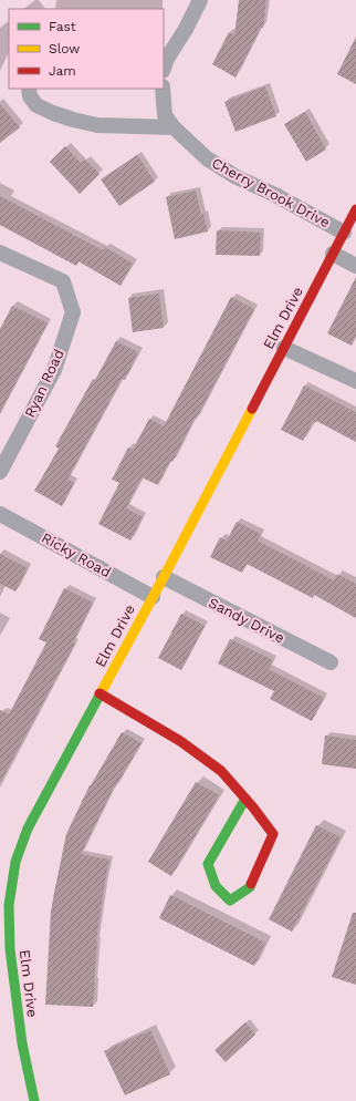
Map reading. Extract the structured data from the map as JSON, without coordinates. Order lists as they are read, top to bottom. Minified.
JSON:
{"streets":{"street":["Cherry Brook Drive","Elm Drive","Ryan Road","Ricky Road","Sandy Drive"]},"crossings":[["Cherry Brook Drive","Elm Drive"],["Elm Drive","Ricky Road"],["Elm Drive","Sandy Drive"]],"legend":["Fast","Slow","Jam"]}
